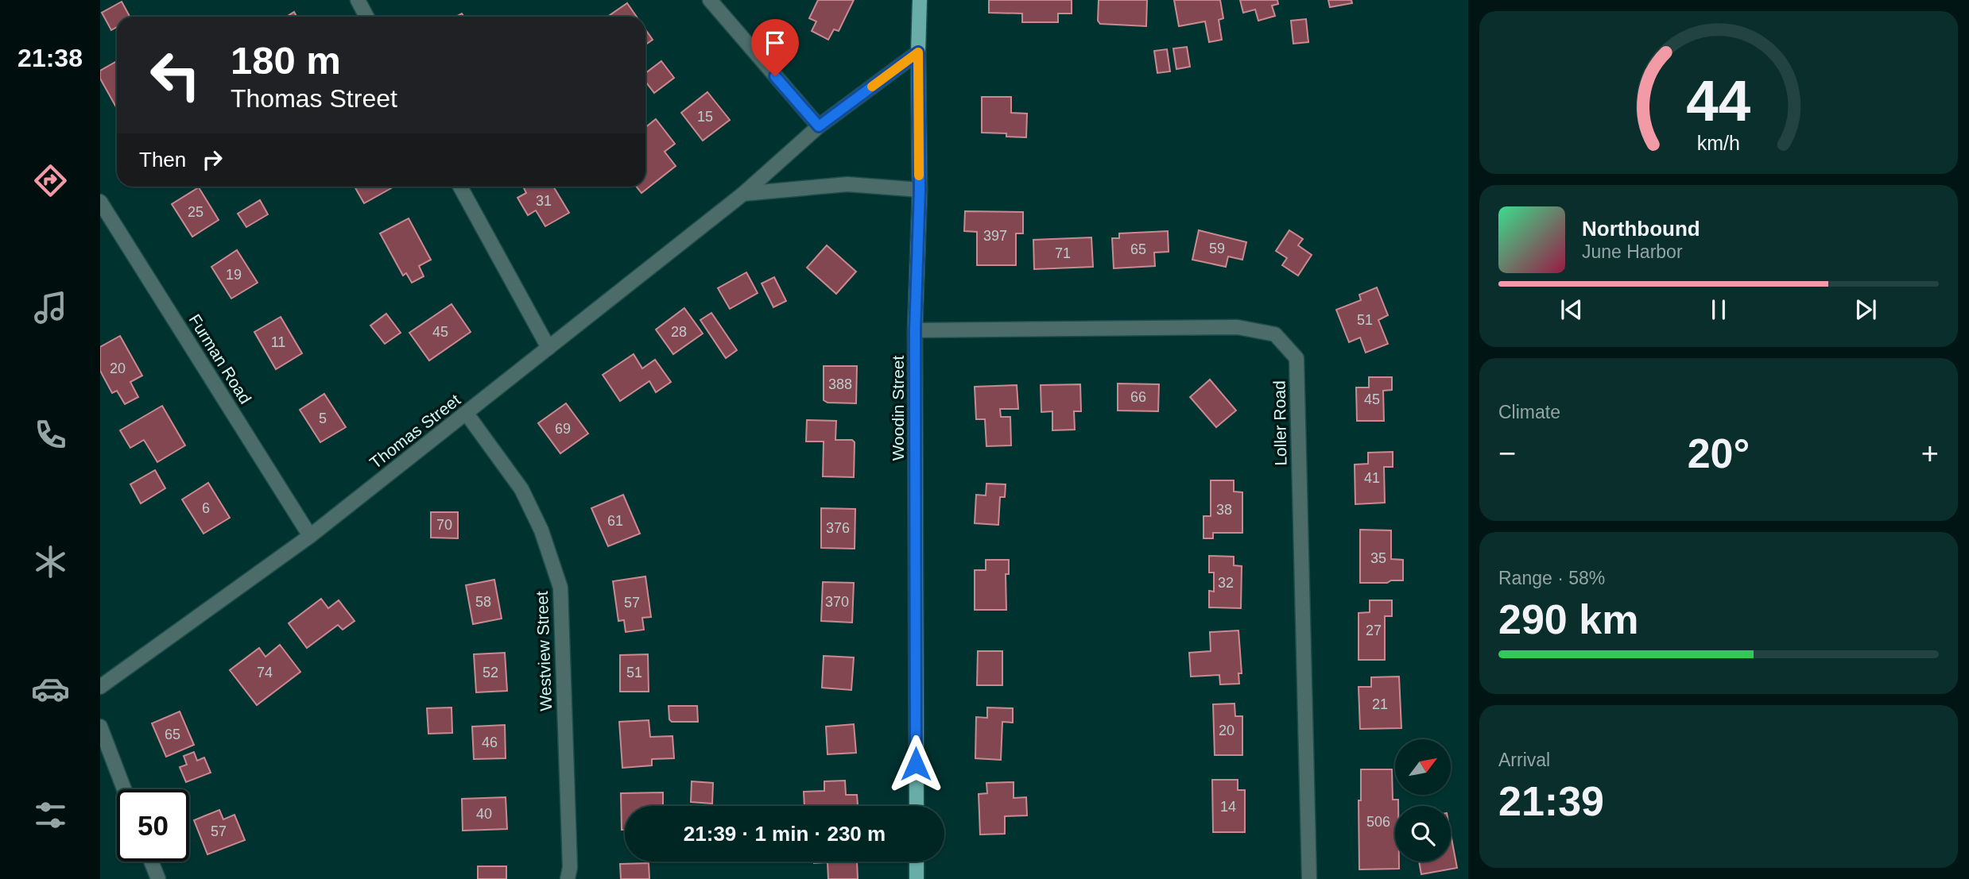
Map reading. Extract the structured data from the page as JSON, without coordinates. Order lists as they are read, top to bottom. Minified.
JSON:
{"streets":{"main road":["Woodin Street"],"street":["Furman Road","Loller Road","Thomas Street","Westview Street"]},"crossings":[["Furman Road","Thomas Street"],["Woodin Street","Loller Road"],["Woodin Street","Thomas Street"],["Thomas Street","Westview Street"]],"house_numbers":["15","31","25","397","59","65","71","19","51","45","28","11","20","388","66","45","5","69","41","6","38","61","70","376","35","32","58","370","57","27","74","52","51","21","20","65","46","14","40","506","57"],"north":"top right","page":{"tabs":"21:38","turn":["180 m","Thomas Street"],"then":"Then","song":["Northbound","June Harbor"],"tile":["Climate",["Range · 58%","290 km"],["Arrival","21:39"]],"heat":["−","20°","+"],"limit":"50","trip":"21:39 · 1 min · 230 m","gauge":["44","km/h"]}}
